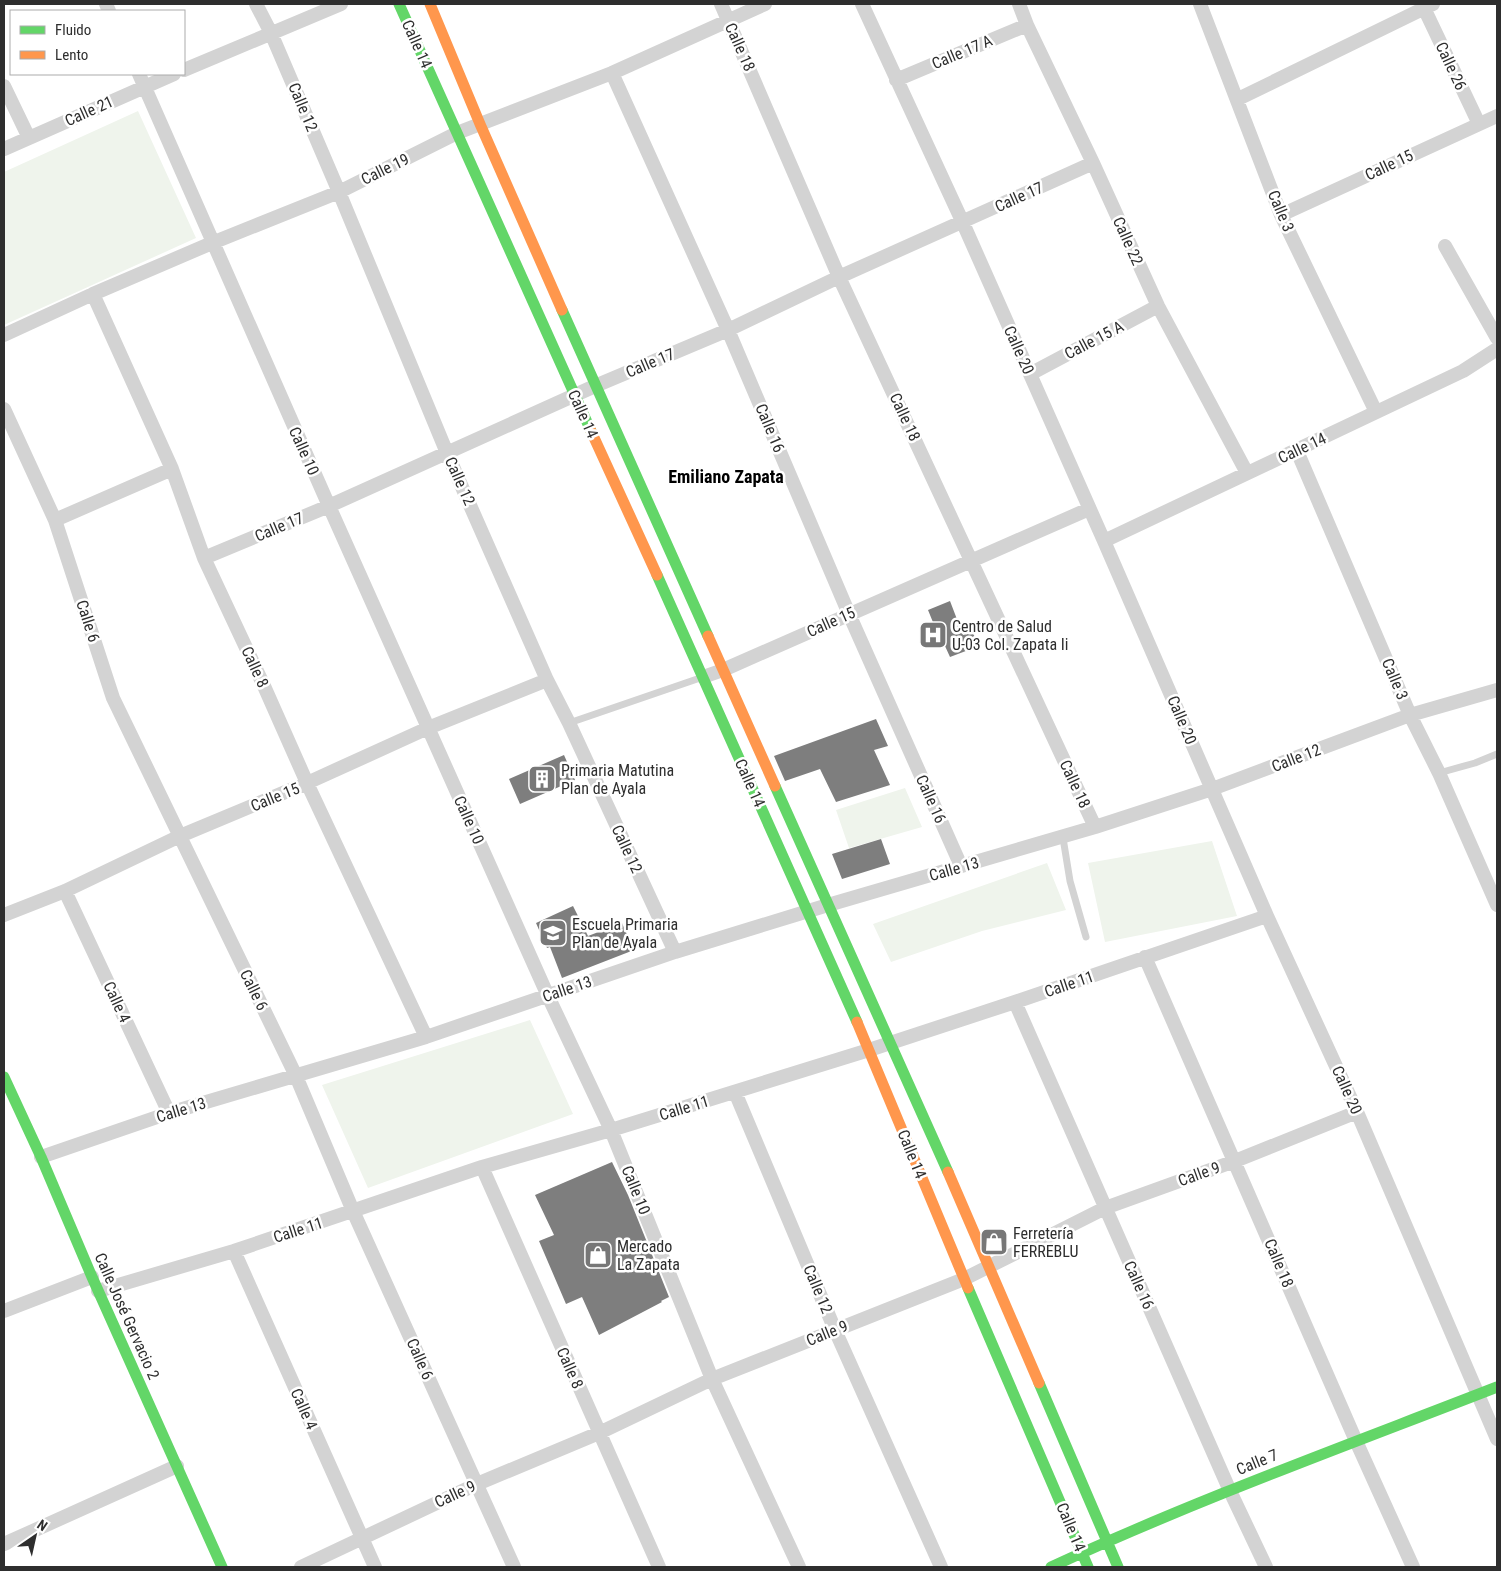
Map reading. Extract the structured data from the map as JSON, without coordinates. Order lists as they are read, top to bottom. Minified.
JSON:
{"streets":{"main road":["Calle 14","Calle José Gervacio 2","Calle 7"],"street":["Calle 18","Calle 17 A","Calle 26","Calle 12","Calle 21","Calle 15","Calle 19","Calle 17","Calle 3","Calle 22","Calle 15 A","Calle 20","Calle 16","Calle 10","Calle 6","Calle 8","Calle 13","Calle 11","Calle 4","Calle 9"]},"crossings":[["Calle 14","Calle 15"],["Calle 14","Calle 19"],["Calle 14","Calle 17"],["Calle 14","Calle 3"],["Calle 14","Calle 22"],["Calle 14","Calle 20"],["Calle 14","Calle 13"],["Calle 14","Calle 11"],["Calle 14","Calle 9"],["Calle 14","Calle 7"],["Calle 18","Calle 12"],["Calle 18","Calle 15"],["Calle 18","Calle 19"],["Calle 18","Calle 17"],["Calle 18","Calle 13"],["Calle 18","Calle 11"],["Calle 18","Calle 9"],["Calle 18","Calle 7"],["Calle 17 A","Calle 22"],["Calle 17 A","Calle 20"],["Calle 26","Calle 15"],["Calle 12","Calle 15"],["Calle 12","Calle 19"],["Calle 12","Calle 17"],["Calle 12","Calle 3"],["Calle 12","Calle 20"],["Calle 12","Calle 13"],["Calle 12","Calle 11"],["Calle 12","Calle 9"],["Calle 21","Calle 10"],["Calle 15","Calle 3"],["Calle 15","Calle 20"],["Calle 15","Calle 16"],["Calle 15","Calle 10"],["Calle 15","Calle 6"],["Calle 15","Calle 8"],["Calle 15","Calle 4"],["Calle 19","Calle 16"],["Calle 19","Calle 10"],["Calle 19","Calle 8"],["Calle 17","Calle 22"],["Calle 17","Calle 20"],["Calle 17","Calle 16"],["Calle 17","Calle 10"],["Calle 17","Calle 8"],["Calle 22","Calle 15 A"],["Calle 15 A","Calle 20"],["Calle 20","Calle 11"],["Calle 20","Calle 9"],["Calle 20","Calle 7"],["Calle 16","Calle 13"],["Calle 16","Calle 11"],["Calle 16","Calle 9"],["Calle 16","Calle 7"],["Calle 10","Calle 13"],["Calle 10","Calle 11"],["Calle 10","Calle 9"],["Calle 6","Calle 13"],["Calle 6","Calle 11"],["Calle 6","Calle 9"],["Calle 8","Calle 13"],["Calle 8","Calle 11"],["Calle 8","Calle 9"],["Calle 13","Calle 4"],["Calle 13","Calle José Gervacio 2"],["Calle 11","Calle 4"],["Calle 11","Calle José Gervacio 2"],["Calle 4","Calle 9"]],"districts":["Emiliano Zapata"],"places":{"hospital":["Centro de Salud U-03 Col. Zapata Ii"],"building":["Primaria Matutina Plan de Ayala"],"school or university":["Escuela Primaria Plan de Ayala"],"shop":["Ferretería FERREBLU","Mercado La Zapata"]},"legend":["Fluido","Lento"],"north":"top right"}
